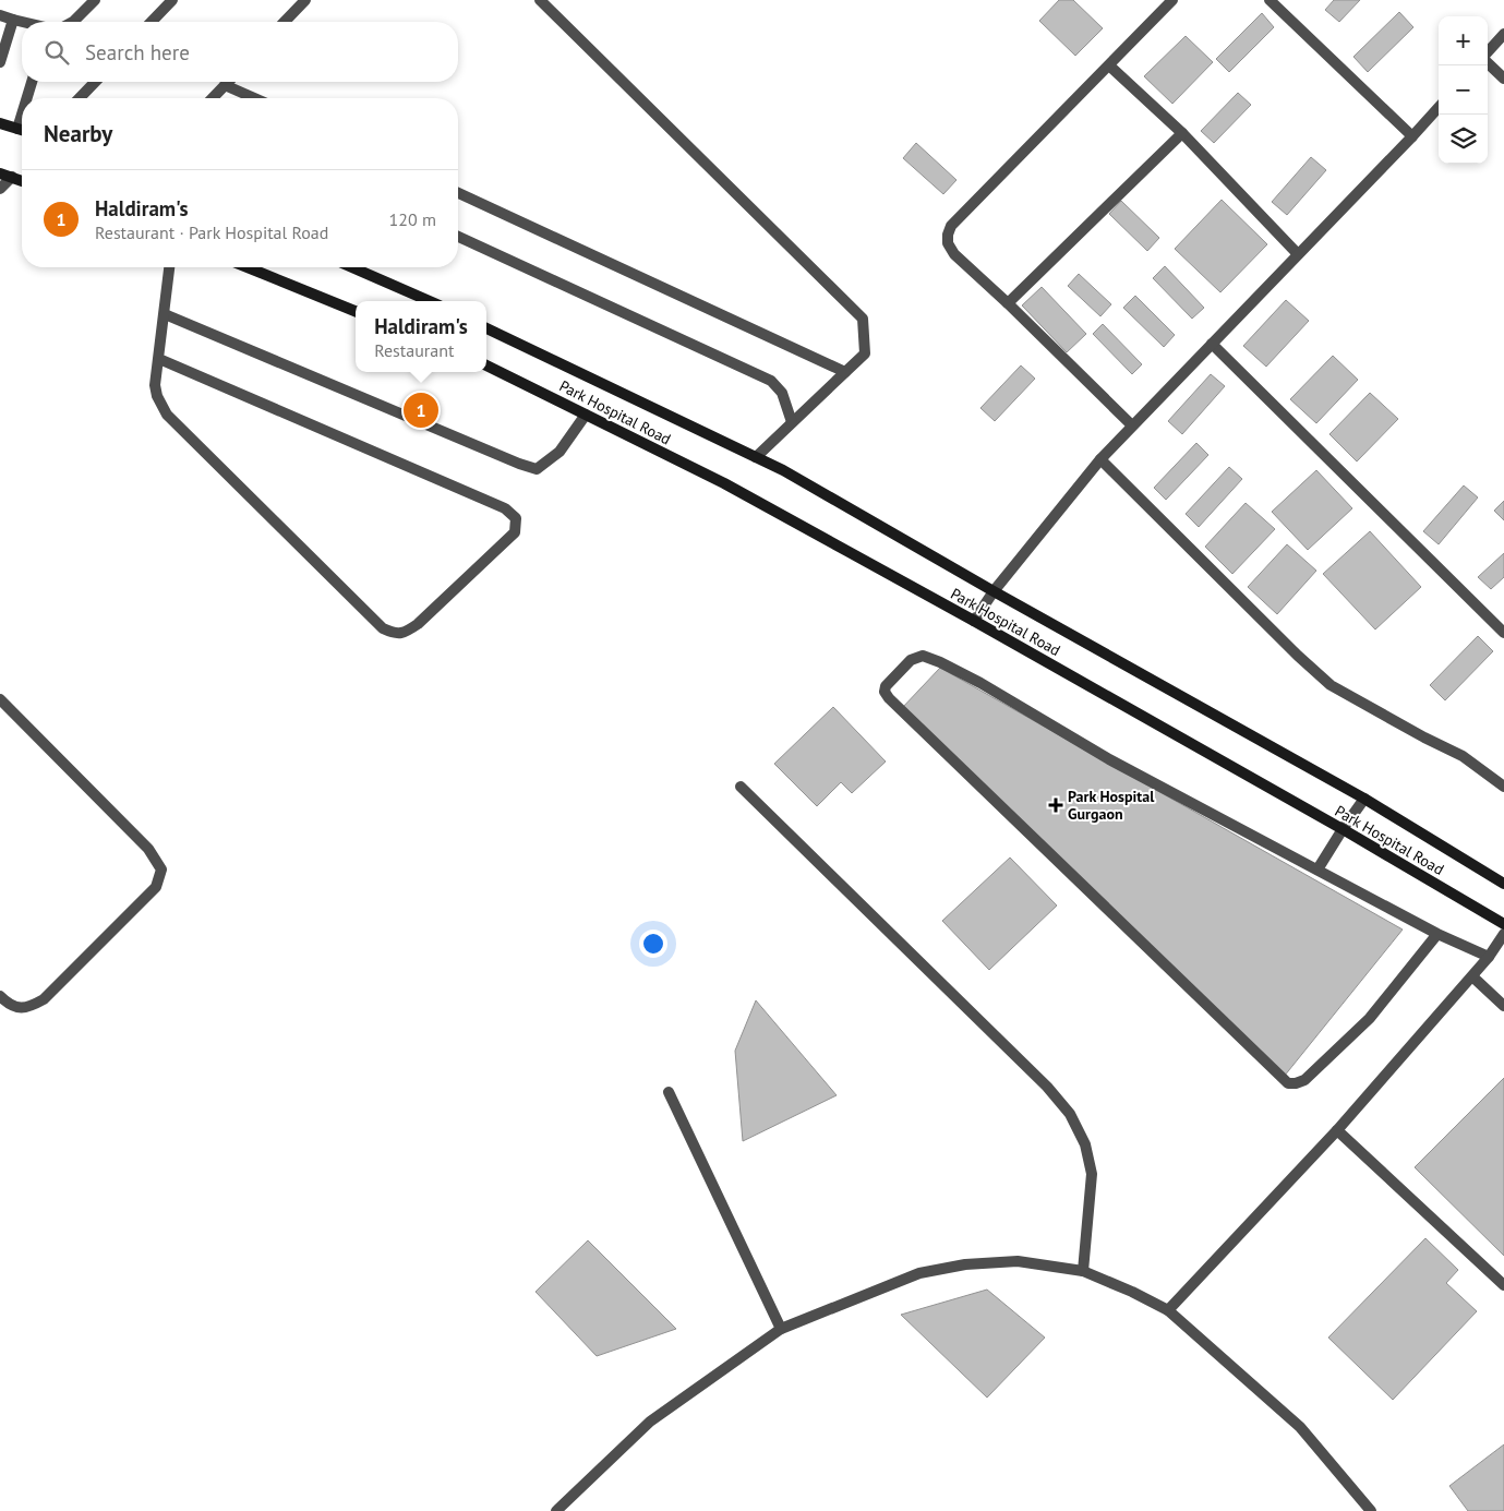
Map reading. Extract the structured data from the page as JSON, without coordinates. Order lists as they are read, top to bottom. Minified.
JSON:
{"streets":{"main road":["Park Hospital Road"]},"places":{"health":["Park Hospital Gurgaon"]},"page":{"map_buttons":["+","−"],"search":"Search here","heading":"Nearby","list":[{"mark":"1","name":"Haldiram's","note":"Restaurant · Park Hospital Road","value":"120 m"}],"popup":["Haldiram's","Restaurant"],"pins":"1"}}
